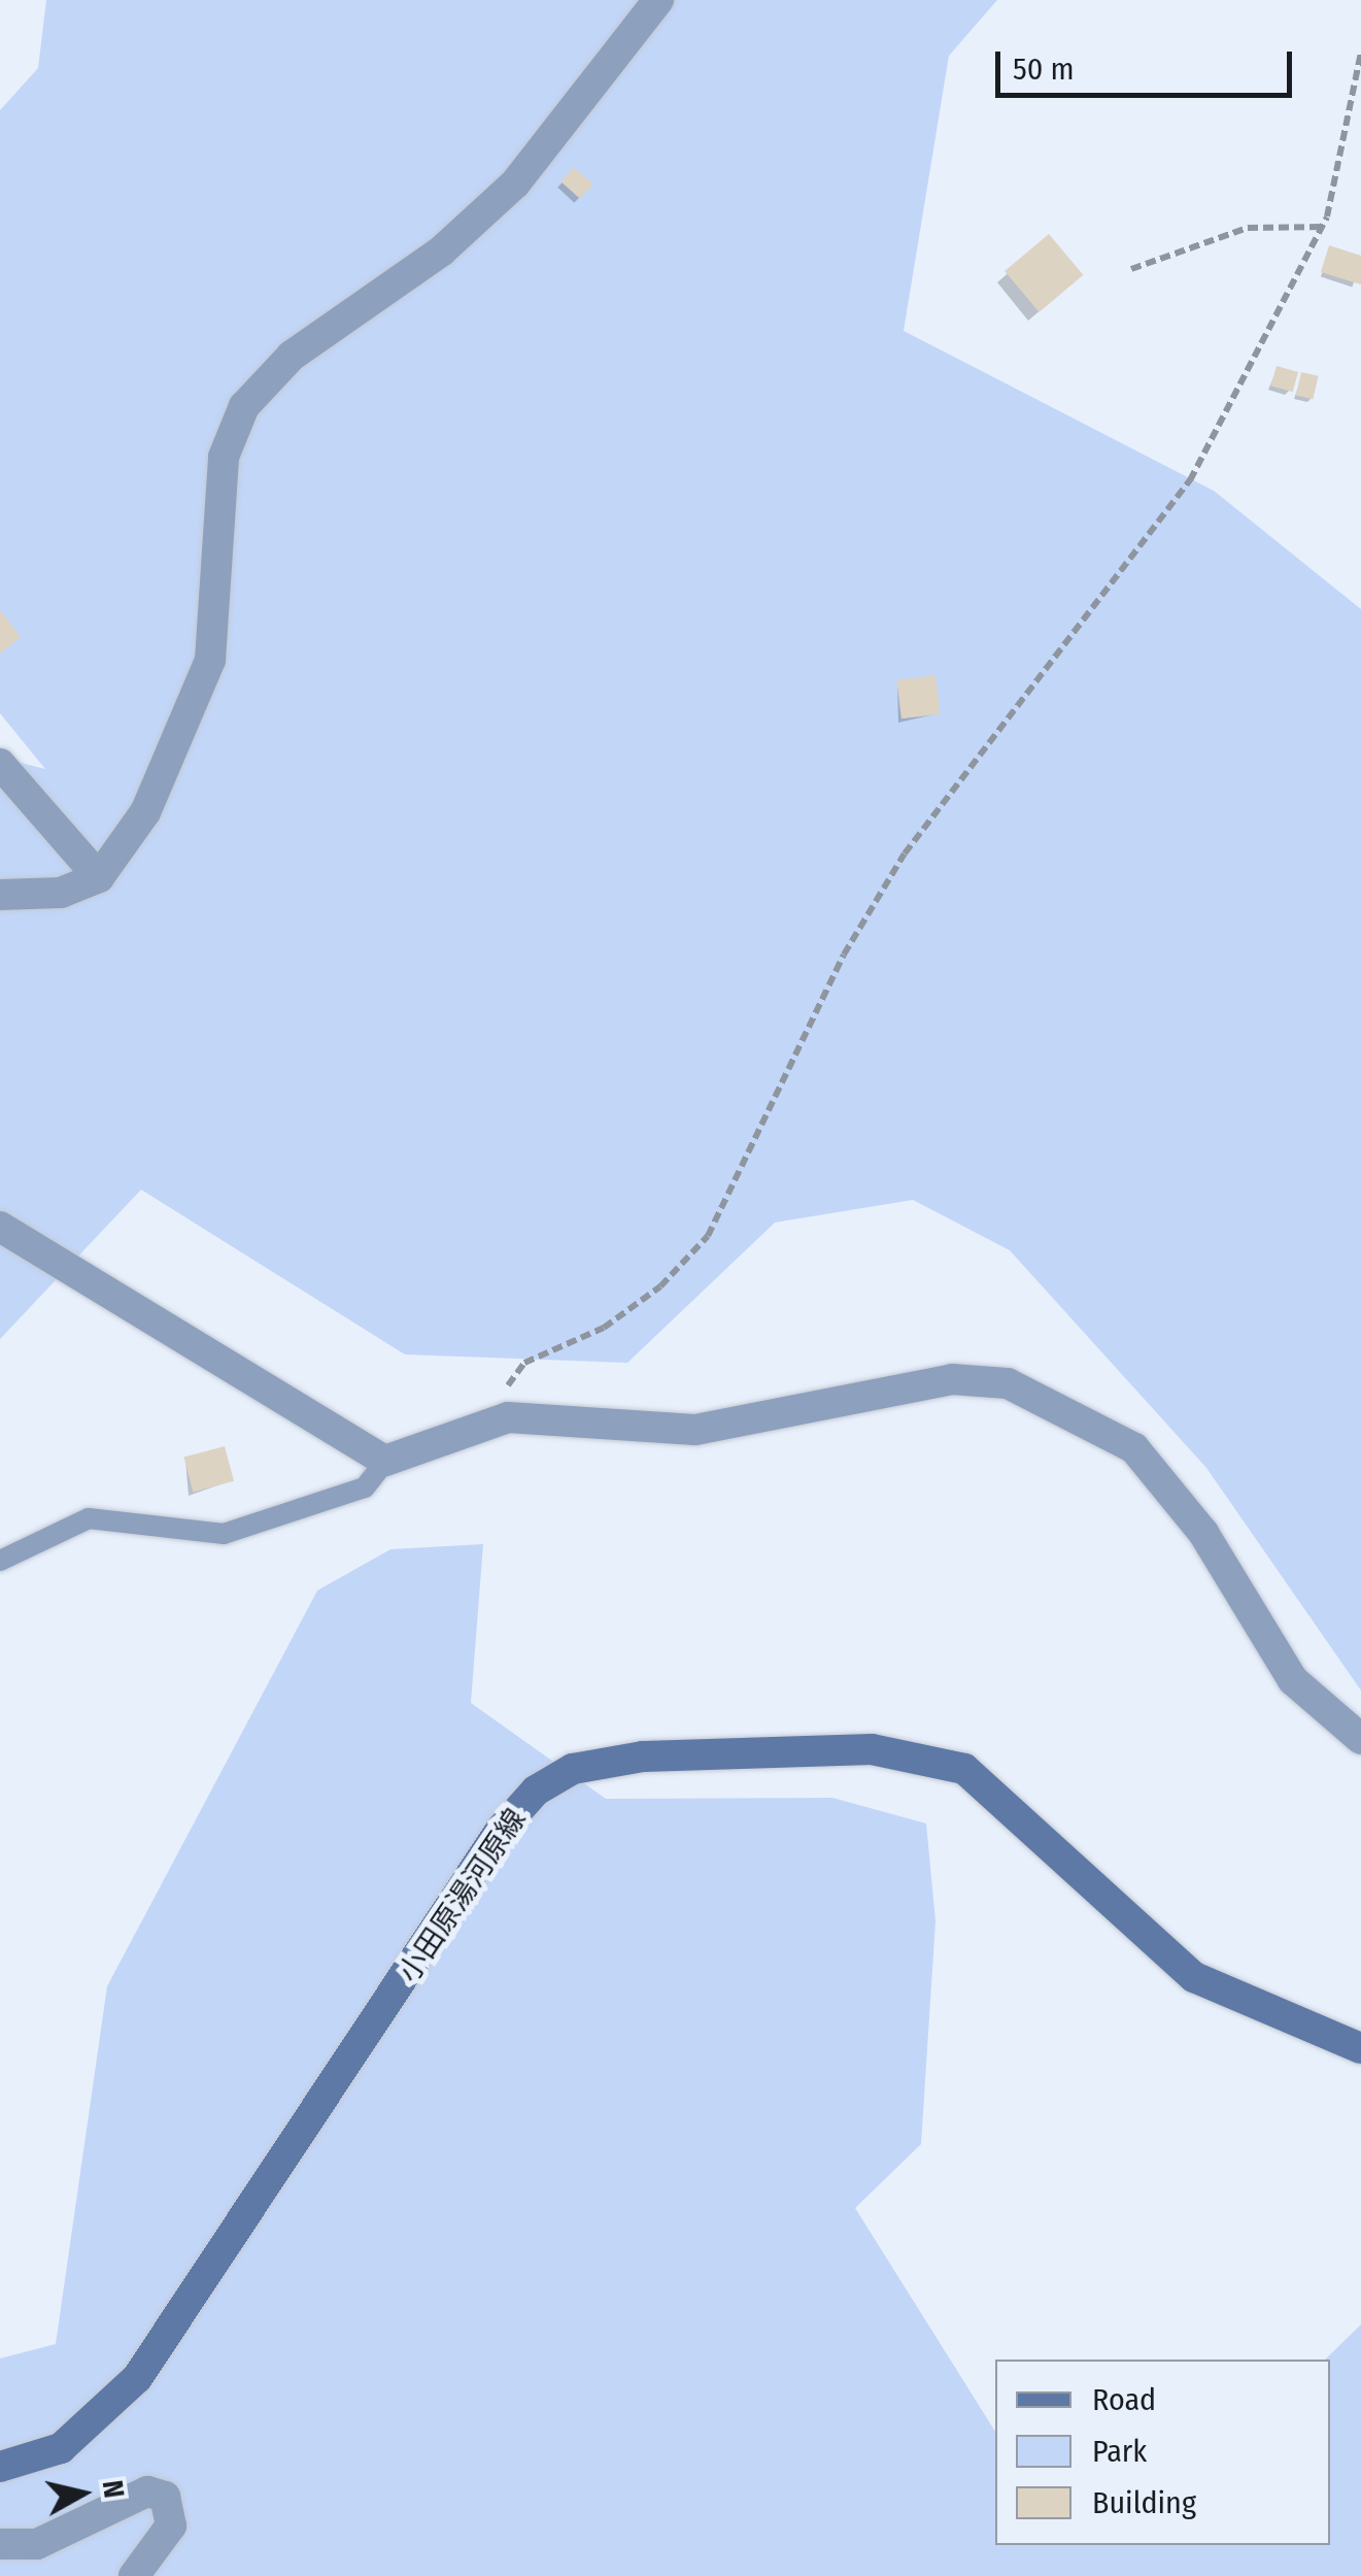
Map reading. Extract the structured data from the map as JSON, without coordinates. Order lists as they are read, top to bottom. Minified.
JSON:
{"streets":{"main road":["小田原湯河原線"]},"legend":["Road","Park","Building"],"scale_bar":"50 m","north":"right"}
